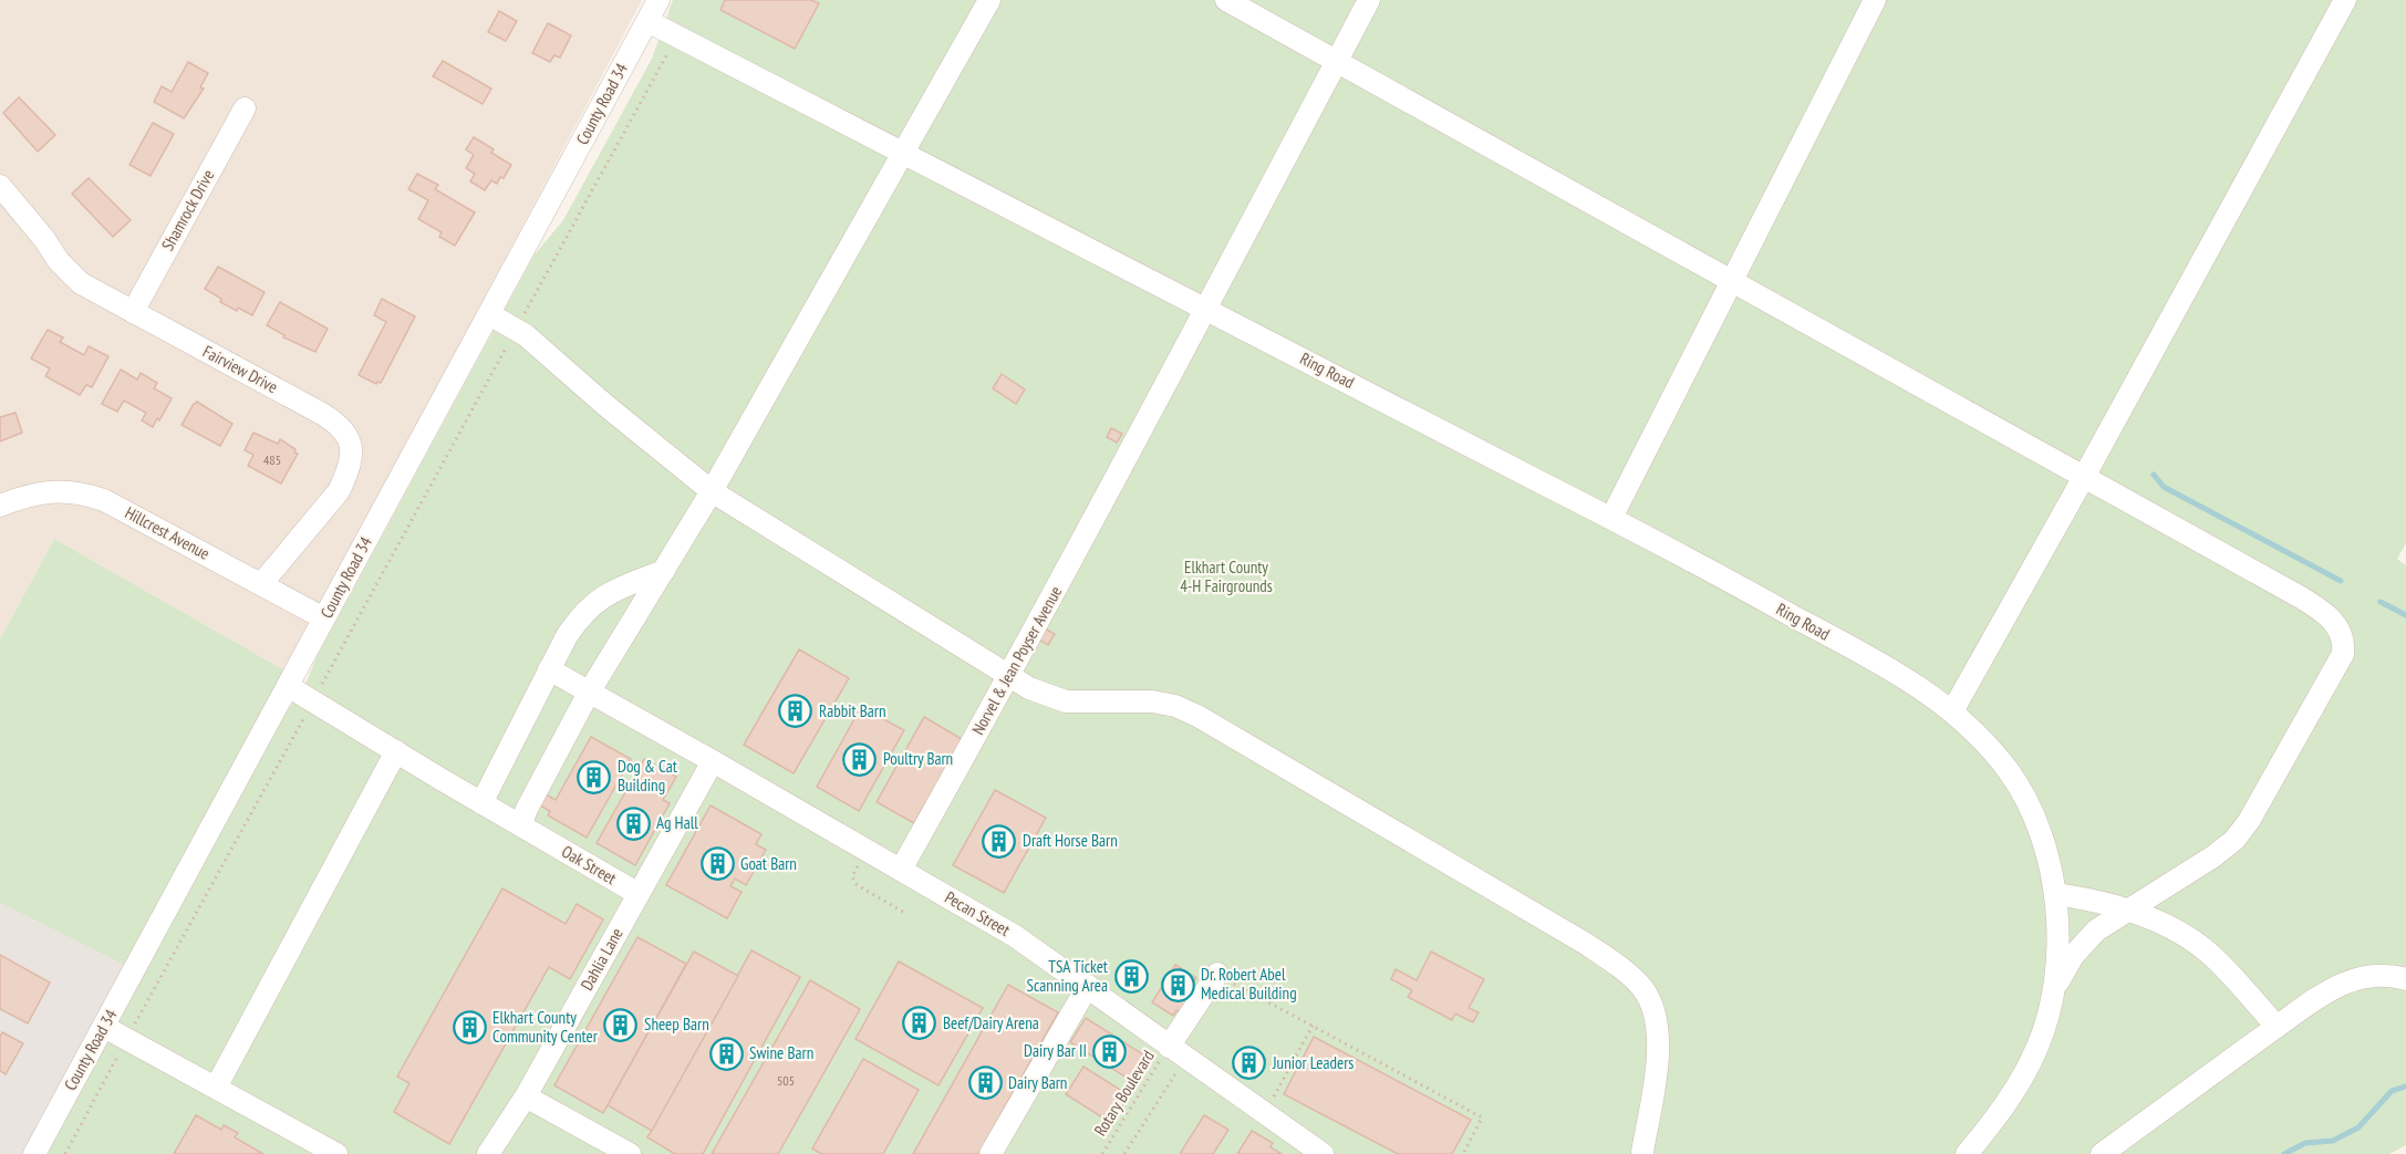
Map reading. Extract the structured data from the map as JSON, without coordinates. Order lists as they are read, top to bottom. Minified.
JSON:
{"streets":{"street":["County Road 34","Shamrock Drive","Fairview Drive","Ring Road","Hillcrest Avenue","Norvel & Jean Poyser Avenue","Oak Street","Pecan Street","Dahlia Lane"],"path":["Rotary Boulevard"]},"crossings":[["County Road 34","Ring Road"],["County Road 34","Hillcrest Avenue"],["County Road 34","Oak Street"],["Shamrock Drive","Fairview Drive"],["Fairview Drive","Hillcrest Avenue"],["Ring Road","Norvel & Jean Poyser Avenue"],["Norvel & Jean Poyser Avenue","Pecan Street"],["Oak Street","Dahlia Lane"],["Pecan Street","Dahlia Lane"],["Pecan Street","Rotary Boulevard"]],"parks":["Elkhart County 4-H Fairgrounds"],"places":{"building":["Rabbit Barn","Poultry Barn","Dog & Cat Building","Ag Hall","Draft Horse Barn","Goat Barn","TSA Ticket Scanning Area","Dr. Robert Abel Medical Building","Beef/Dairy Arena","Sheep Barn","Elkhart County Community Center","Dairy Bar II","Swine Barn","Junior Leaders","Dairy Barn"]},"house_numbers":["485","505"]}
